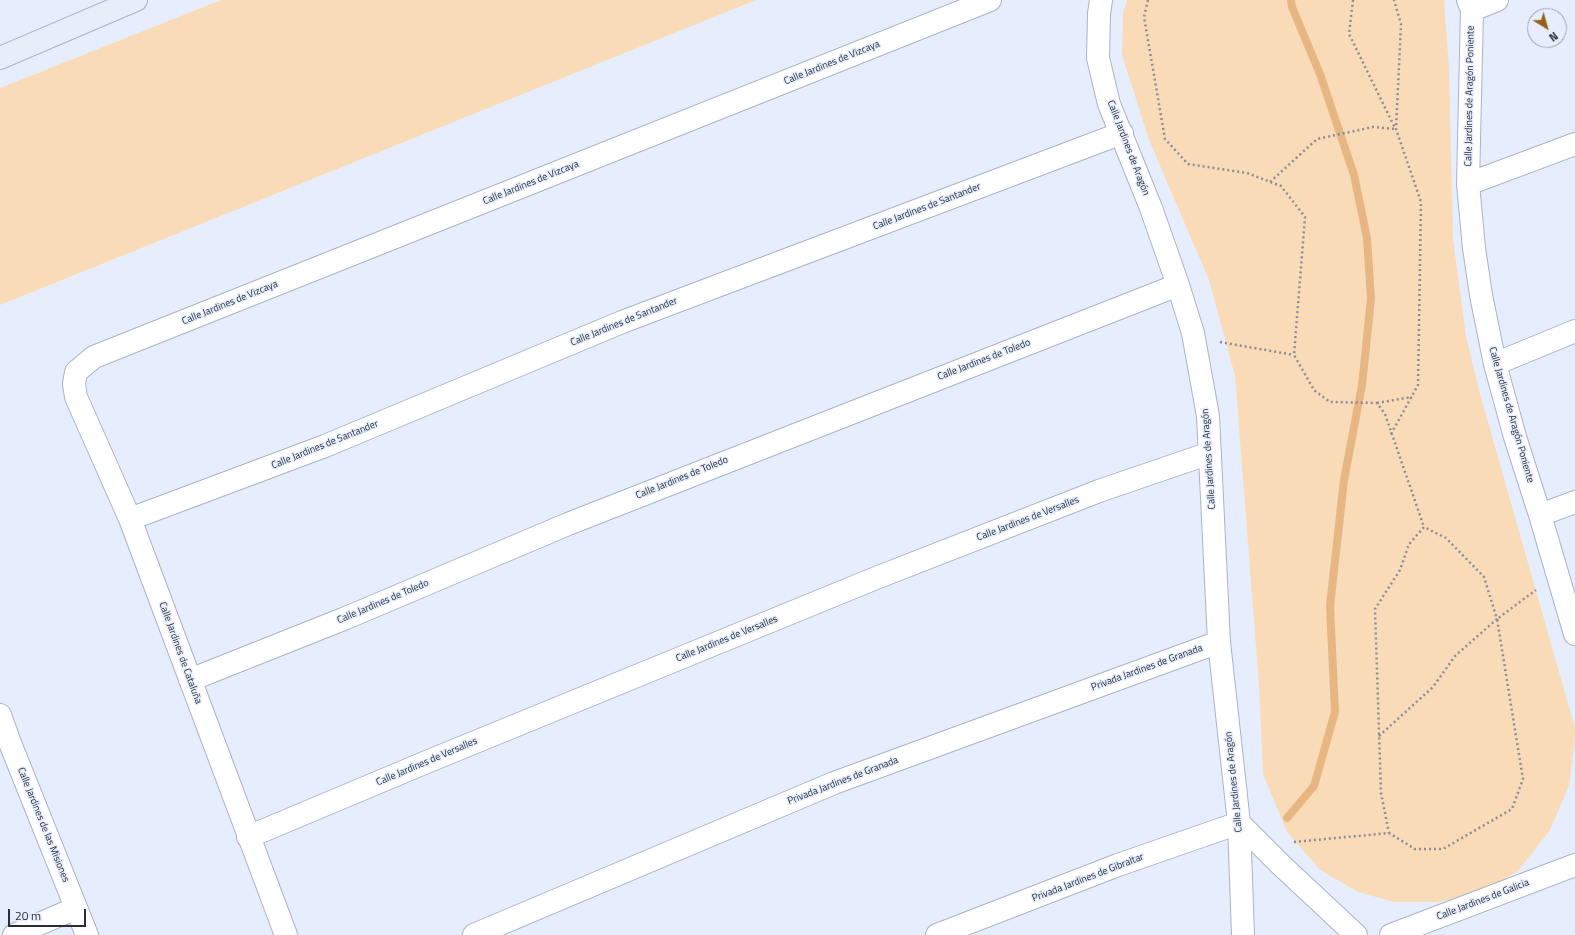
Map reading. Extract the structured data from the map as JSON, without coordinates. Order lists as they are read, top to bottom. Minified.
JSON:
{"streets":{"street":["Calle Jardines de Vizcaya","Calle Jardines de Aragón Poniente","Calle Jardines de Aragón","Calle Jardines de Santander","Calle Jardines de Toledo","Calle Jardines de Versalles","Calle Jardines de Cataluña","Privada Jardines de Granada","Calle Jardines de las Misiones","Privada Jardines de Gibraltar","Calle Jardines de Galicia"]},"crossings":[["Calle Jardines de Vizcaya","Calle Jardines de Cataluña"],["Calle Jardines de Aragón","Calle Jardines de Santander"],["Calle Jardines de Aragón","Calle Jardines de Toledo"],["Calle Jardines de Aragón","Calle Jardines de Versalles"],["Calle Jardines de Aragón","Privada Jardines de Granada"],["Calle Jardines de Aragón","Privada Jardines de Gibraltar"],["Calle Jardines de Santander","Calle Jardines de Cataluña"],["Calle Jardines de Toledo","Calle Jardines de Cataluña"],["Calle Jardines de Versalles","Calle Jardines de Cataluña"]],"scale_bar":"20 m","north":"bottom right"}
